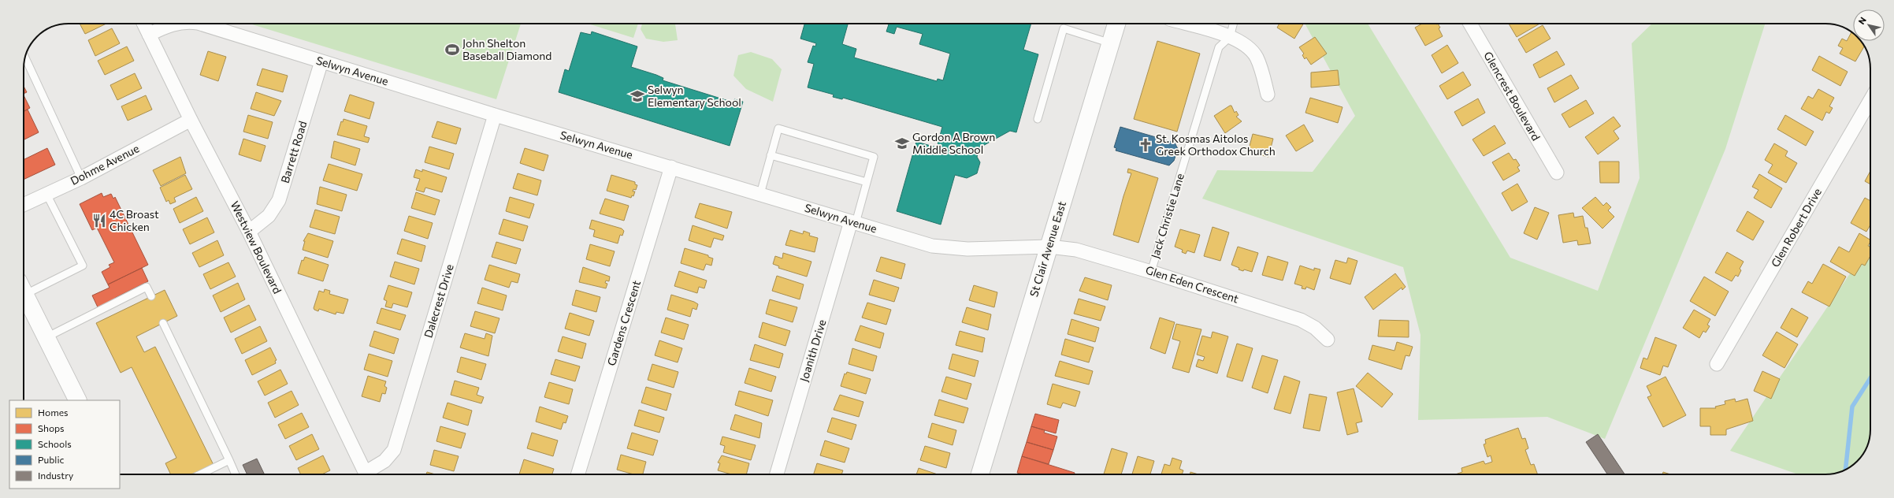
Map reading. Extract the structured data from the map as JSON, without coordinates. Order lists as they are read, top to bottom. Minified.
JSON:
{"streets":{"main road":["St Clair Avenue East"],"street":["Selwyn Avenue","Glencrest Boulevard","Barrett Road","Dohme Avenue","Glen Robert Drive","Westview Boulevard","Glen Eden Crescent","Dalecrest Drive","Gardens Crescent","Joanith Drive"],"lane":["Jack Christie Lane"]},"crossings":[["Selwyn Avenue","Barrett Road"],["Selwyn Avenue","Westview Boulevard"],["Selwyn Avenue","St Clair Avenue East"],["Selwyn Avenue","Glen Eden Crescent"],["Selwyn Avenue","Dalecrest Drive"],["Selwyn Avenue","Gardens Crescent"],["Selwyn Avenue","Joanith Drive"],["Barrett Road","Westview Boulevard"],["Dohme Avenue","Westview Boulevard"],["Jack Christie Lane","Glen Eden Crescent"],["St Clair Avenue East","Glen Eden Crescent"]],"places":{"sports":["John Shelton Baseball Diamond"],"school or university":["Selwyn Elementary School","Gordon A Brown Middle School"],"church":["St. Kosmas Aitolos Greek Orthodox Church"],"restaurant":["4C Broast Chicken"]},"legend":["Homes","Shops","Schools","Public","Industry"],"north":"top left"}
